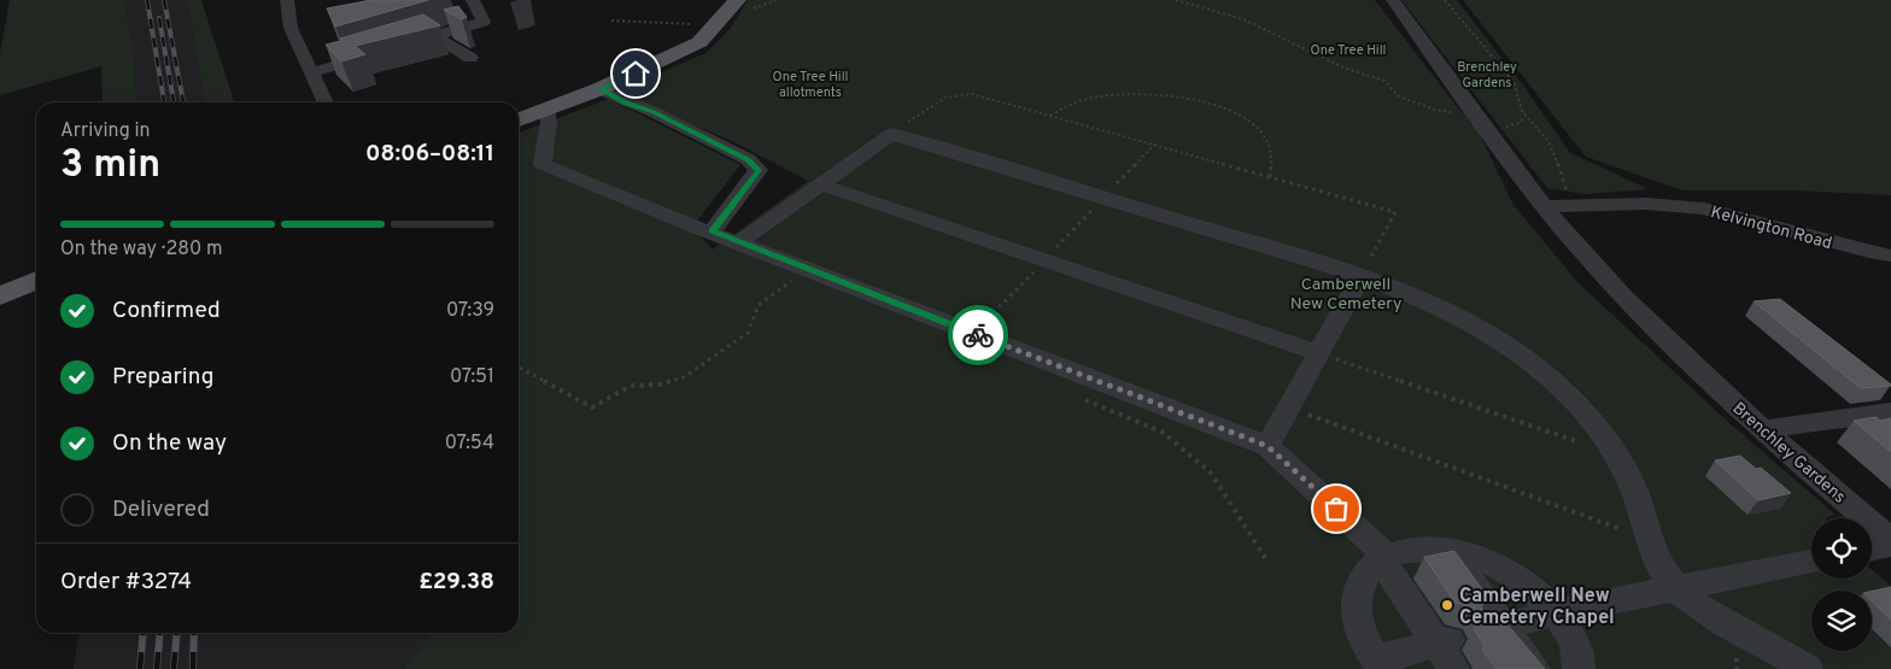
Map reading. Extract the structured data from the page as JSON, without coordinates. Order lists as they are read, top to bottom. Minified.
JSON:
{"streets":{"street":["Kelvington Road","Brenchley Gardens"]},"crossings":[["Kelvington Road","Brenchley Gardens"]],"parks":["One Tree Hill","Brenchley Gardens","One Tree Hill allotments","Camberwell New Cemetery"],"places":["Camberwell New Cemetery Chapel"],"page":{"heading":["3 min","Arriving in","08:06–08:11"],"panel":["Order #3274","£29.38"],"bar":"On the way · 280 m","list":[["Confirmed","07:39"],["Preparing","07:51"],["On the way","07:54"],"Delivered"]}}
